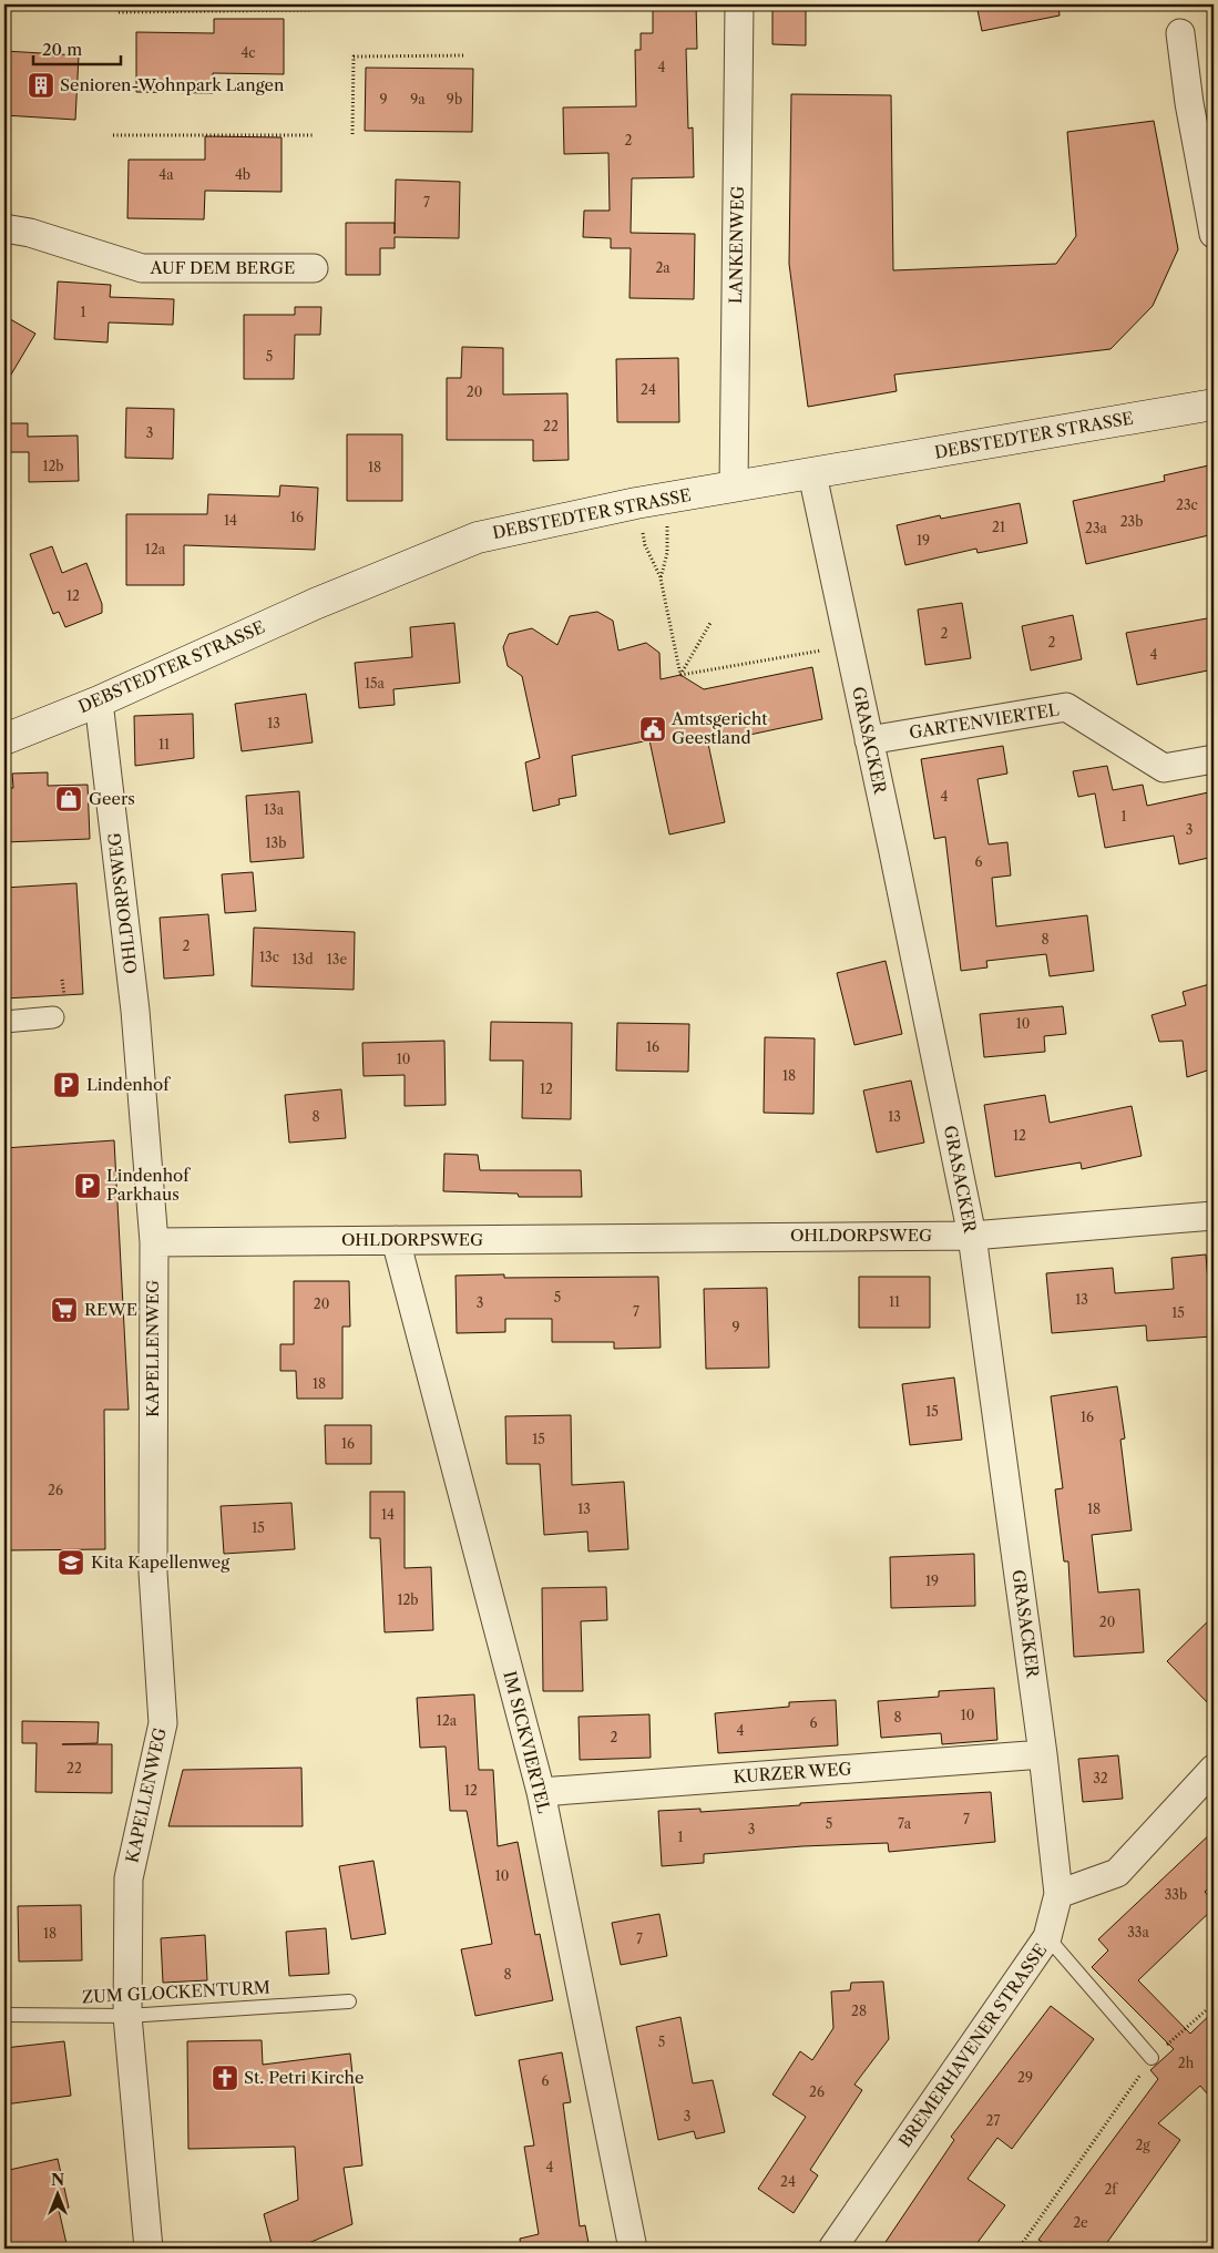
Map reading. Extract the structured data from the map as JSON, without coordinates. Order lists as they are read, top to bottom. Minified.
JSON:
{"streets":{"main road":["DEBSTEDTER STRASSE"],"street":["LANKENWEG","AUF DEM BERGE","GARTENVIERTEL","GRASACKER","OHLDORPSWEG","KAPELLENWEG","IM SICKVIERTEL","KURZER WEG","BREMERHAVENER STRASSE"],"lane":["ZUM GLOCKENTURM"]},"crossings":[["LANKENWEG","DEBSTEDTER STRASSE"],["DEBSTEDTER STRASSE","GRASACKER"],["DEBSTEDTER STRASSE","OHLDORPSWEG"],["GARTENVIERTEL","GRASACKER"],["GRASACKER","OHLDORPSWEG"],["GRASACKER","KURZER WEG"],["GRASACKER","BREMERHAVENER STRASSE"],["OHLDORPSWEG","KAPELLENWEG"],["OHLDORPSWEG","IM SICKVIERTEL"],["KAPELLENWEG","ZUM GLOCKENTURM"],["IM SICKVIERTEL","KURZER WEG"]],"places":{"building":["Senioren-Wohnpark Langen"],"public building":["Amtsgericht Geestland"],"shop":["Geers"],"parking":["Lindenhof","Lindenhof Parkhaus"],"supermarket":["REWE"],"school or university":["Kita Kapellenweg"],"church":["St. Petri Kirche"]},"house_numbers":["4c","4","9","9a","9b","2","4a","4b","7","2a","1","5","24","20","22","3","12b","18","23c","16","14","23b","21","23a","19","12a","12","2","2","4","15a","13","11","4","13a","1","3","13b","6","8","2","13c","13d","13e","10","16","10","18","12","8","13","12","5","13","11","3","20","7","15","9","18","15","16","15","16","26","13","18","14","15","19","12b","20","10","8","12a","6","4","2","22","32","12","7","5","7a","3","1","10","33b","33a","18","7","8","28","5","2h","29","6","26","3","27","2g","4","24","2f","2e"],"scale_bar":"20 m","north":"top"}
